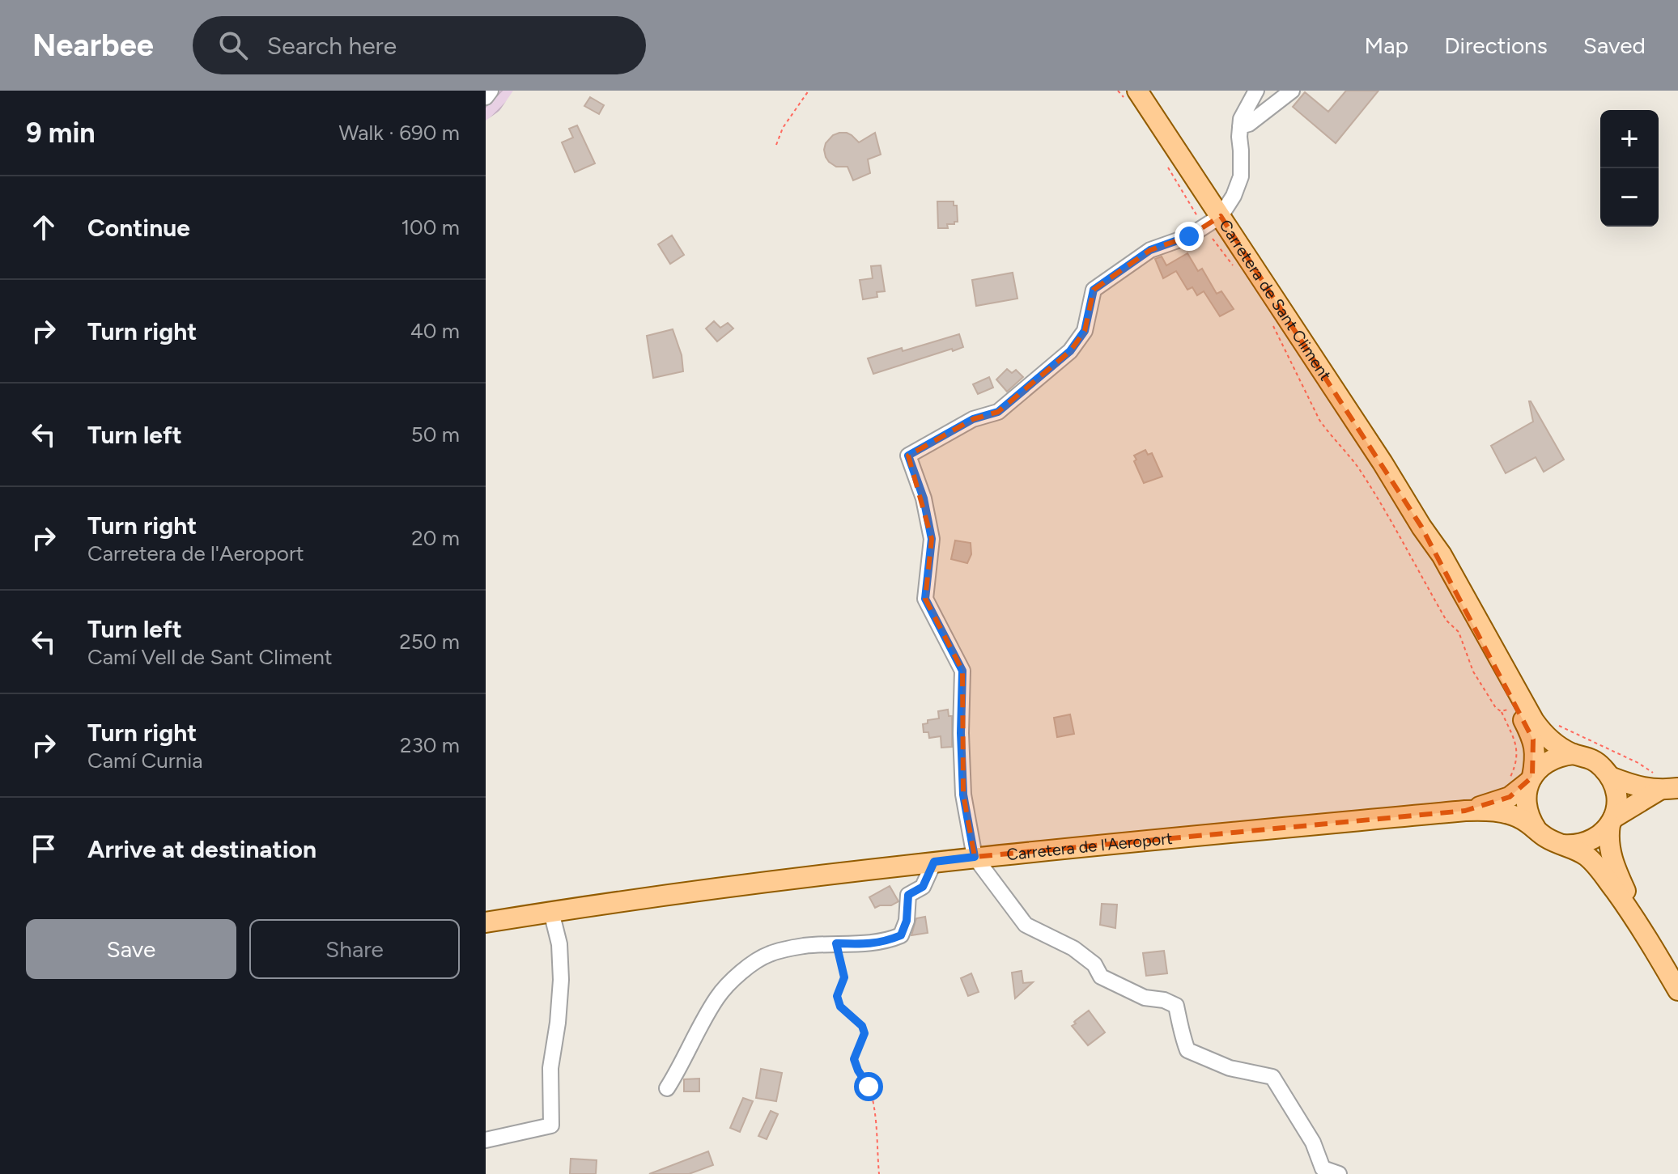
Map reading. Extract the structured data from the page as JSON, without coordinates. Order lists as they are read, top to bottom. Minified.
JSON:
{"streets":{"main road":["Carretera de Sant Climent","Carretera de l'Aeroport"]},"page":{"header":"Nearbee","search":"Search here","nav":["Map","Directions","Saved"],"heading":["9 min","Walk · 690 m"],"map_buttons":["+","−"],"list":[["Continue","100 m"],["Turn right","40 m"],["Turn left","50 m"],["Turn right","Carretera de l'Aeroport","20 m"],["Turn left","Camí Vell de Sant Climent","250 m"],["Turn right","Camí Curnia","230 m"],"Arrive at destination"],"buttons":["Save","Share"]}}
